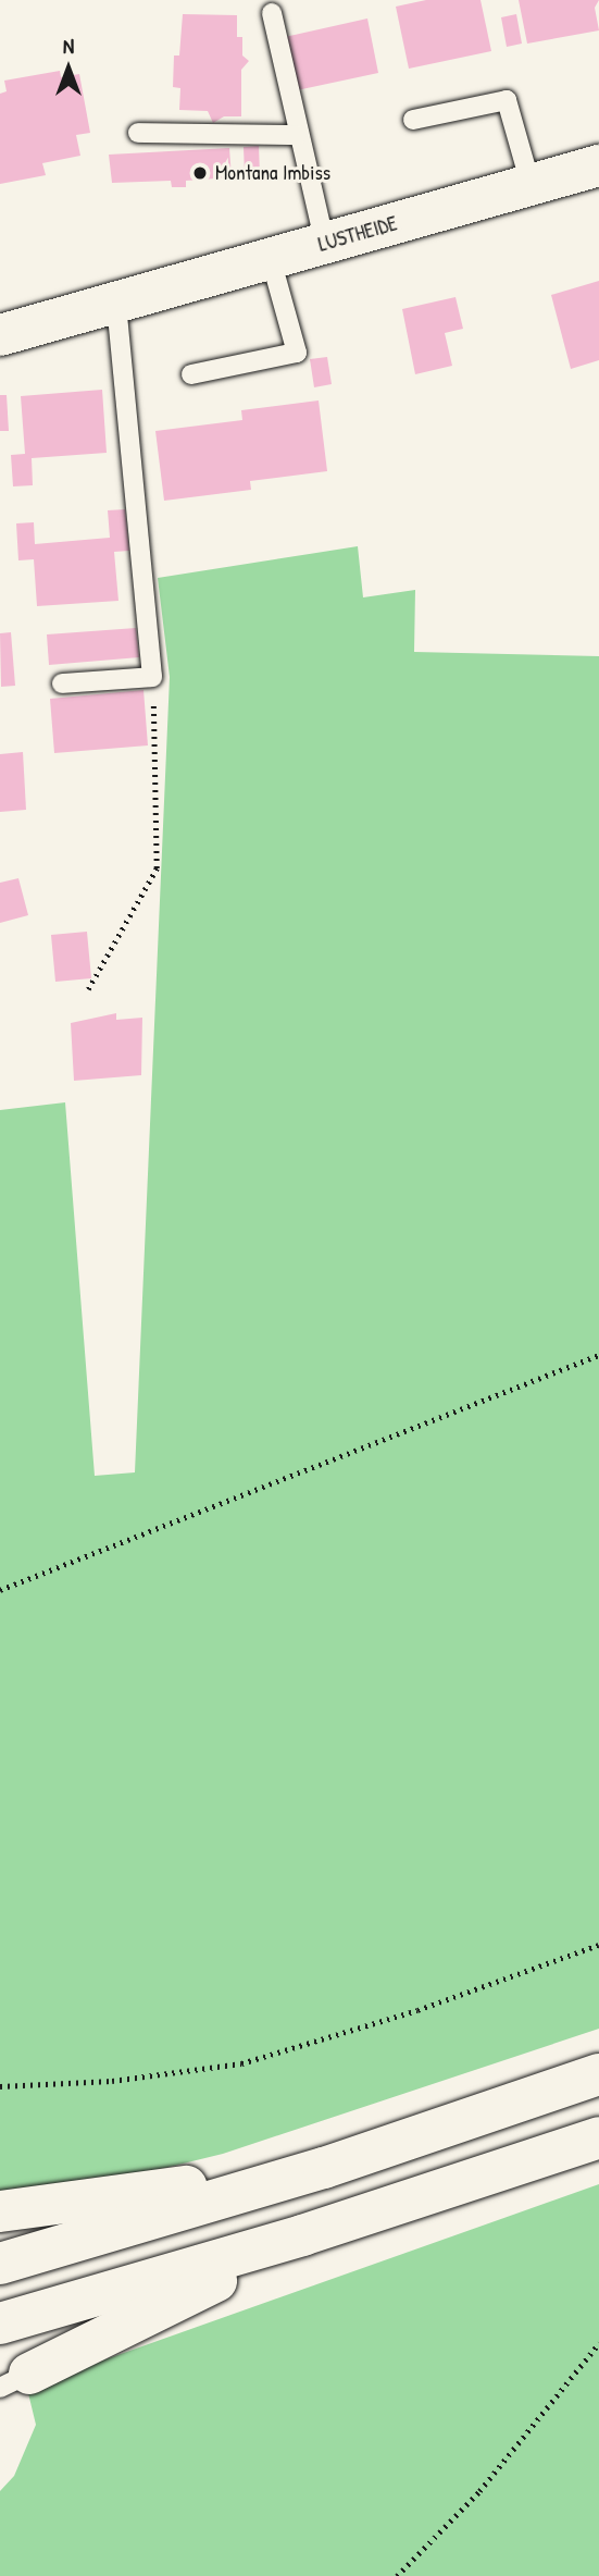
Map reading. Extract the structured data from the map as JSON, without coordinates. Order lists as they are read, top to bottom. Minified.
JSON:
{"streets":{"main road":["LUSTHEIDE"]},"places":["Montana Imbiss"],"north":"top"}
